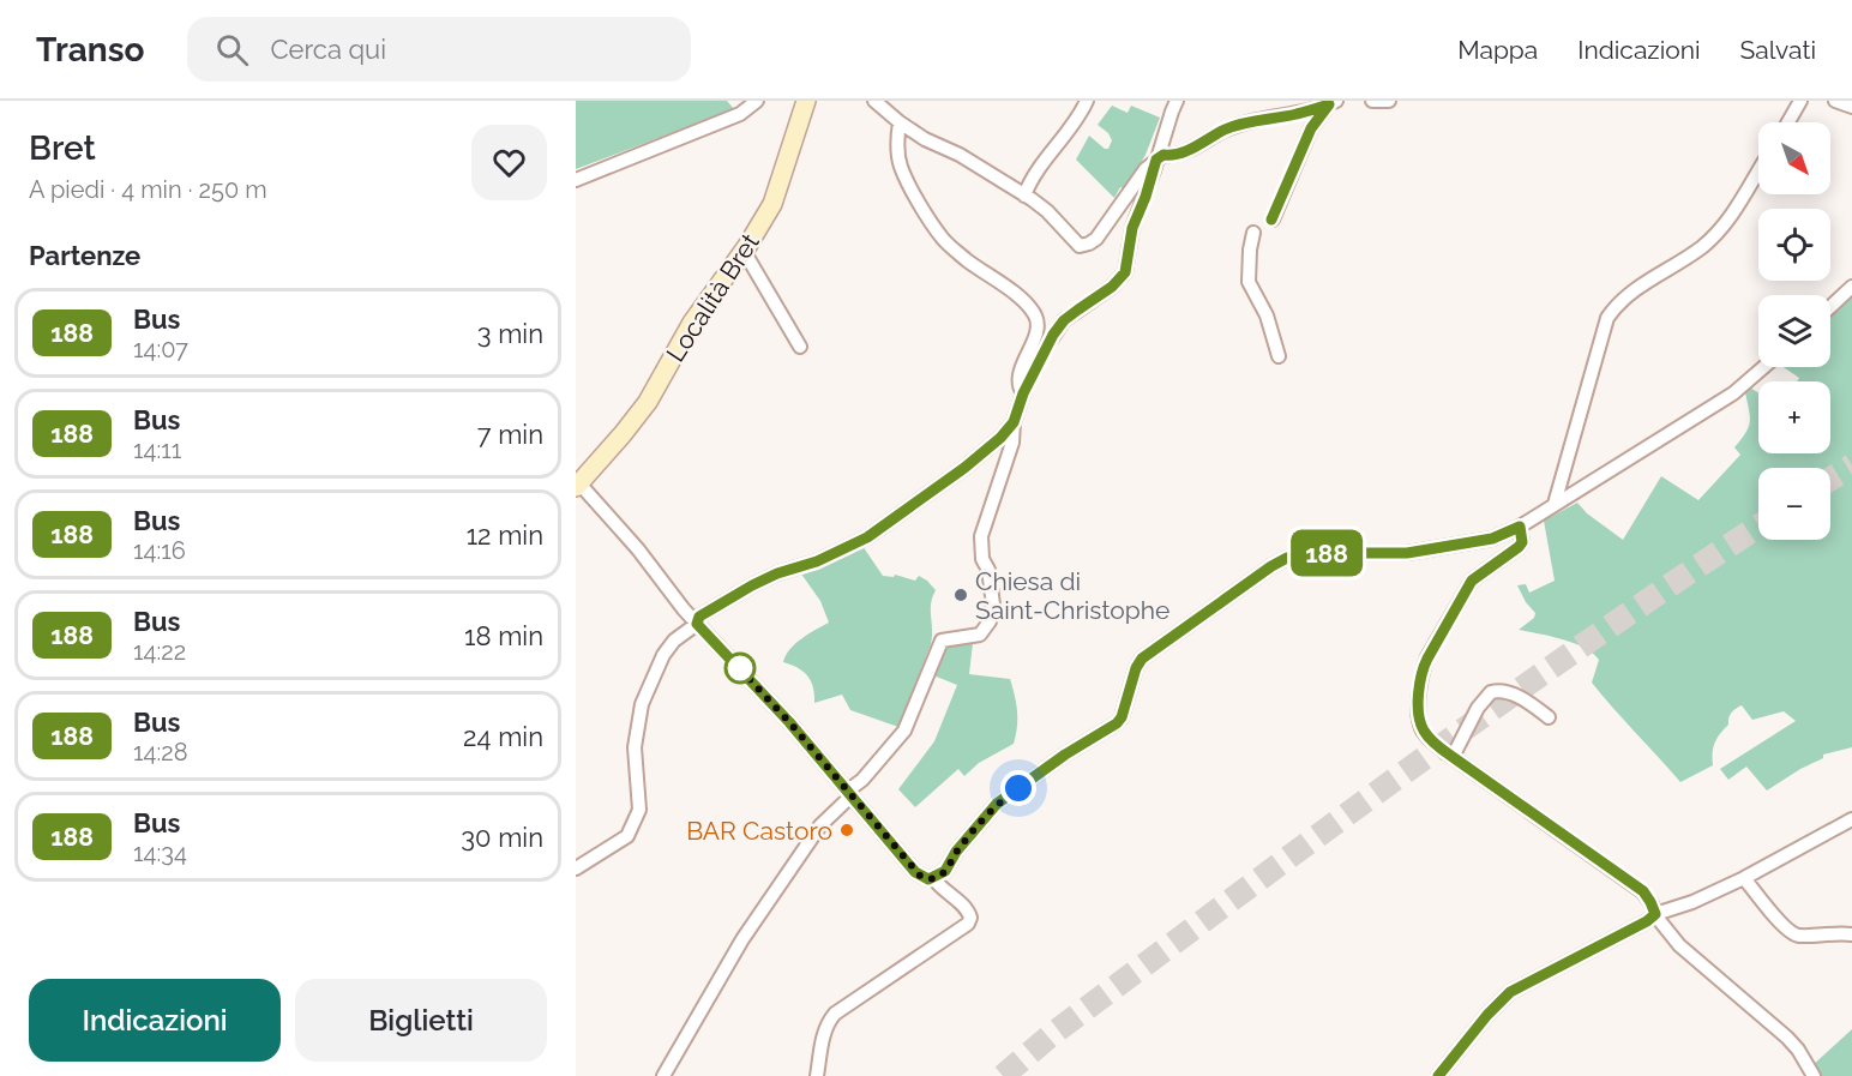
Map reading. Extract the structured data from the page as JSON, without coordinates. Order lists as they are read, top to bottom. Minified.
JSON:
{"streets":{"street":["Località Bret"]},"places":["Chiesa di Saint-Christophe","BAR Castoro"],"lines":["bus line 188"],"north":"bottom right","page":{"header":"Transo","search":"Cerca qui","nav":["Mappa","Indicazioni","Salvati"],"heading":[["Bret","A piedi · 4 min · 250 m"],"Partenze"],"on_map":"188","map_buttons":["+","−"],"list":[{"mark":"188","name":"Bus","note":"14:07","value":"3 min"},{"mark":"188","name":"Bus","note":"14:11","value":"7 min"},{"mark":"188","name":"Bus","note":"14:16","value":"12 min"},{"mark":"188","name":"Bus","note":"14:22","value":"18 min"},{"mark":"188","name":"Bus","note":"14:28","value":"24 min"},{"mark":"188","name":"Bus","note":"14:34","value":"30 min"}],"buttons":["Indicazioni","Biglietti"]}}
